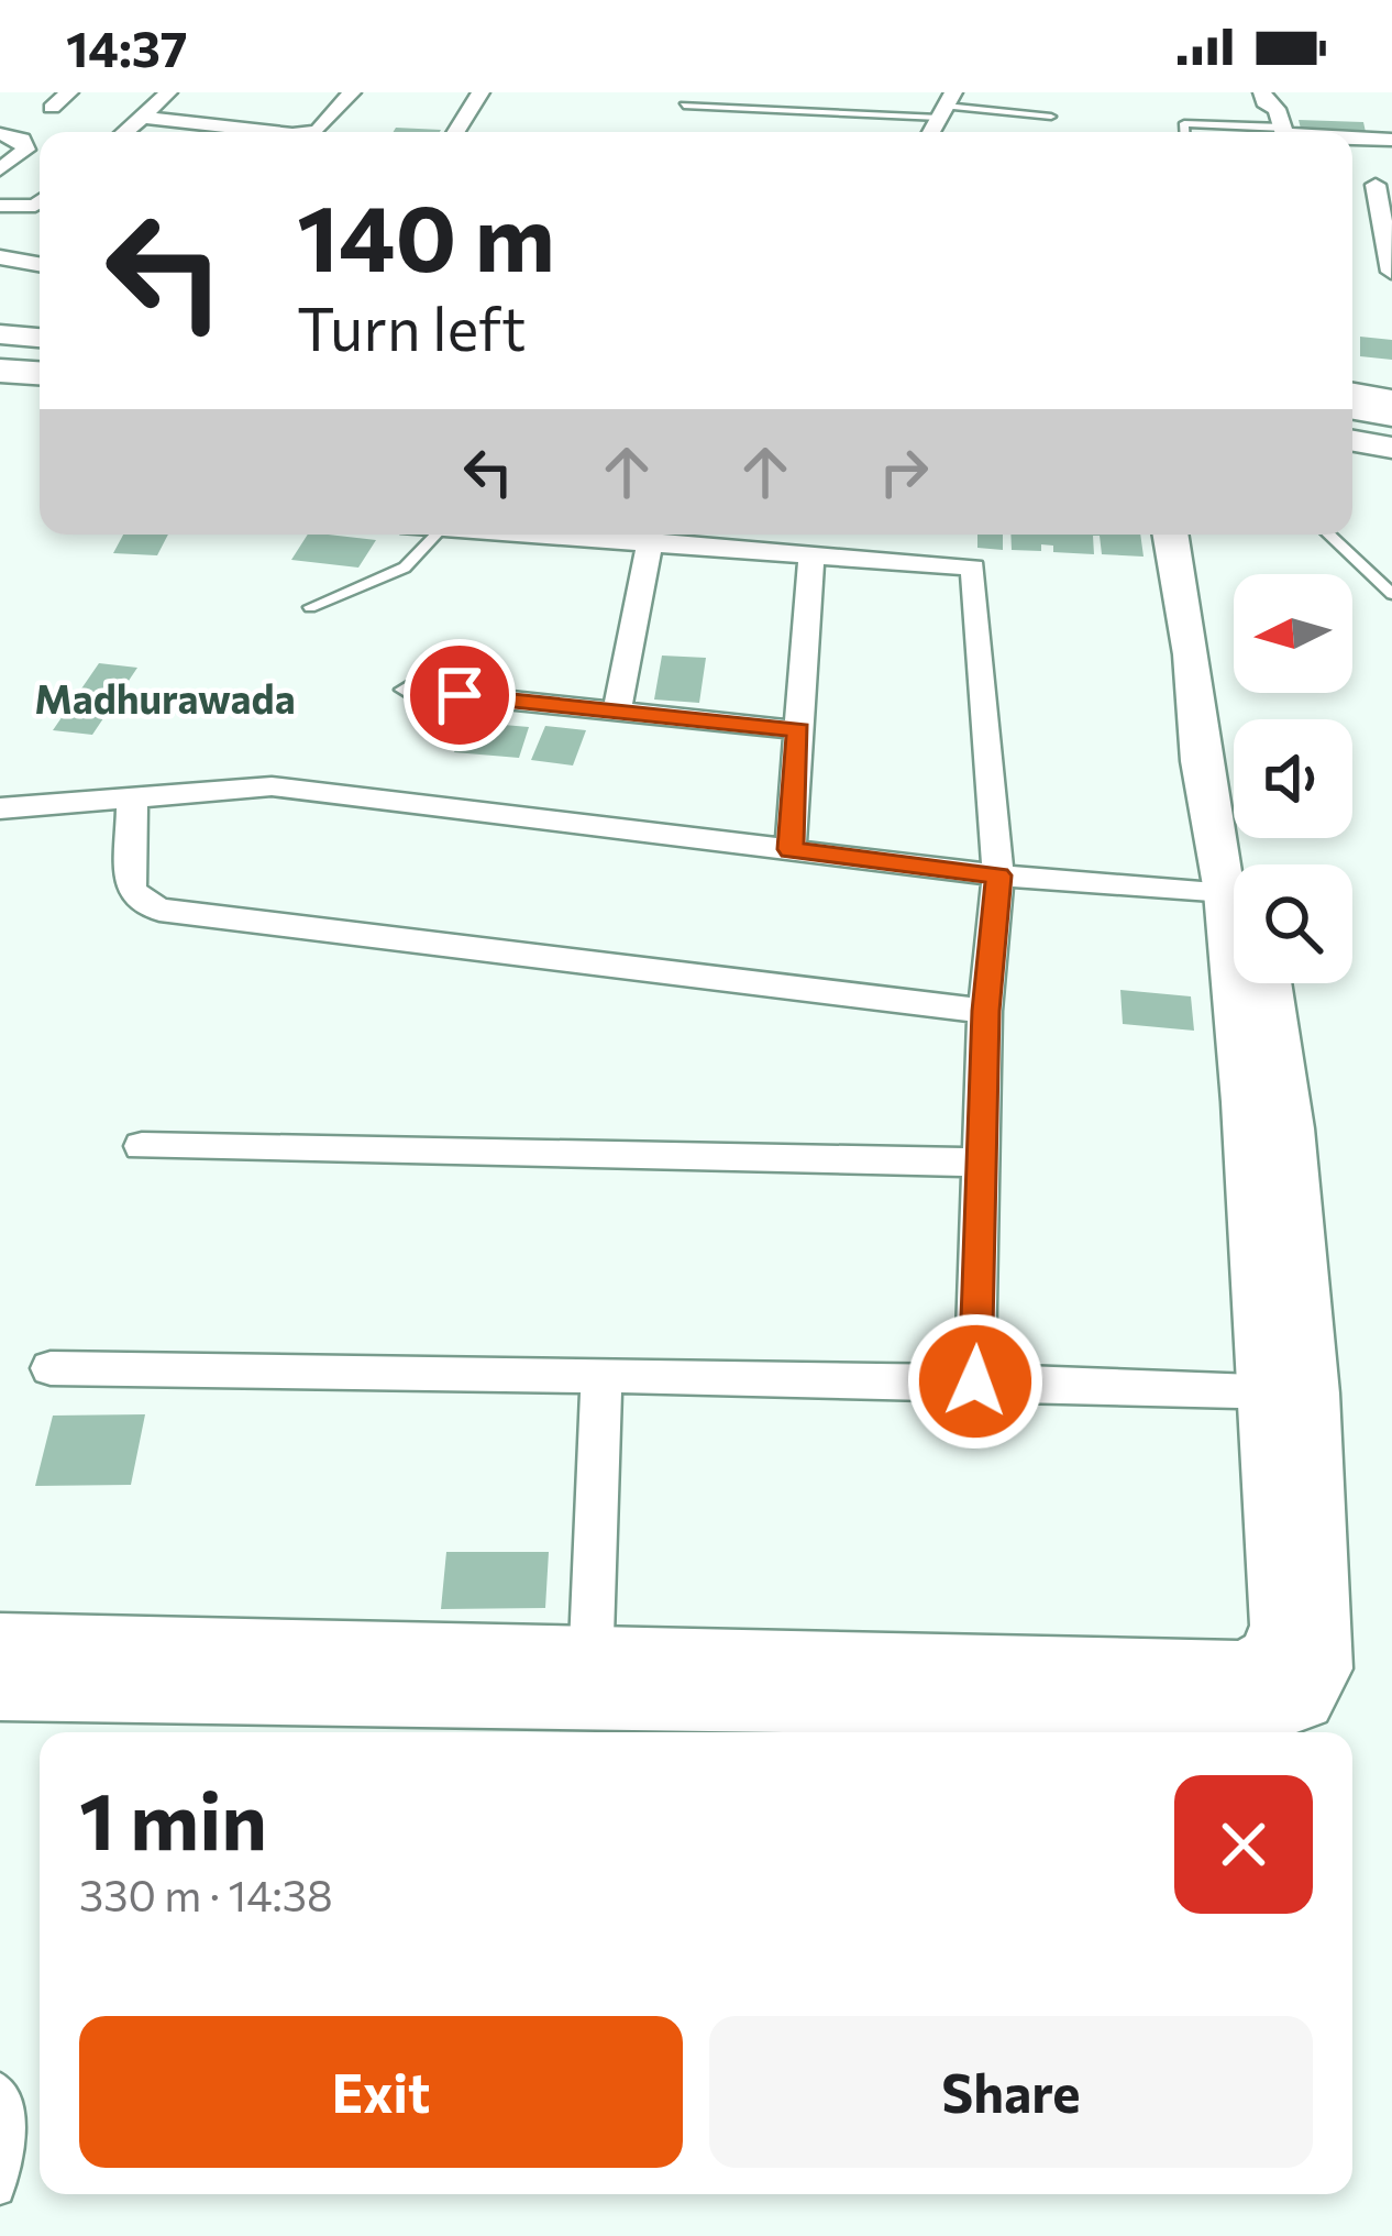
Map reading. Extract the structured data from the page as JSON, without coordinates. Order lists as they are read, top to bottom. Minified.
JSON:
{"districts":["Madhurawada"],"north":"left","page":{"status":"14:37","turn":["140 m","Turn left"],"heading":["1 min","330 m · 14:38"],"buttons":["Exit","Share"]}}
